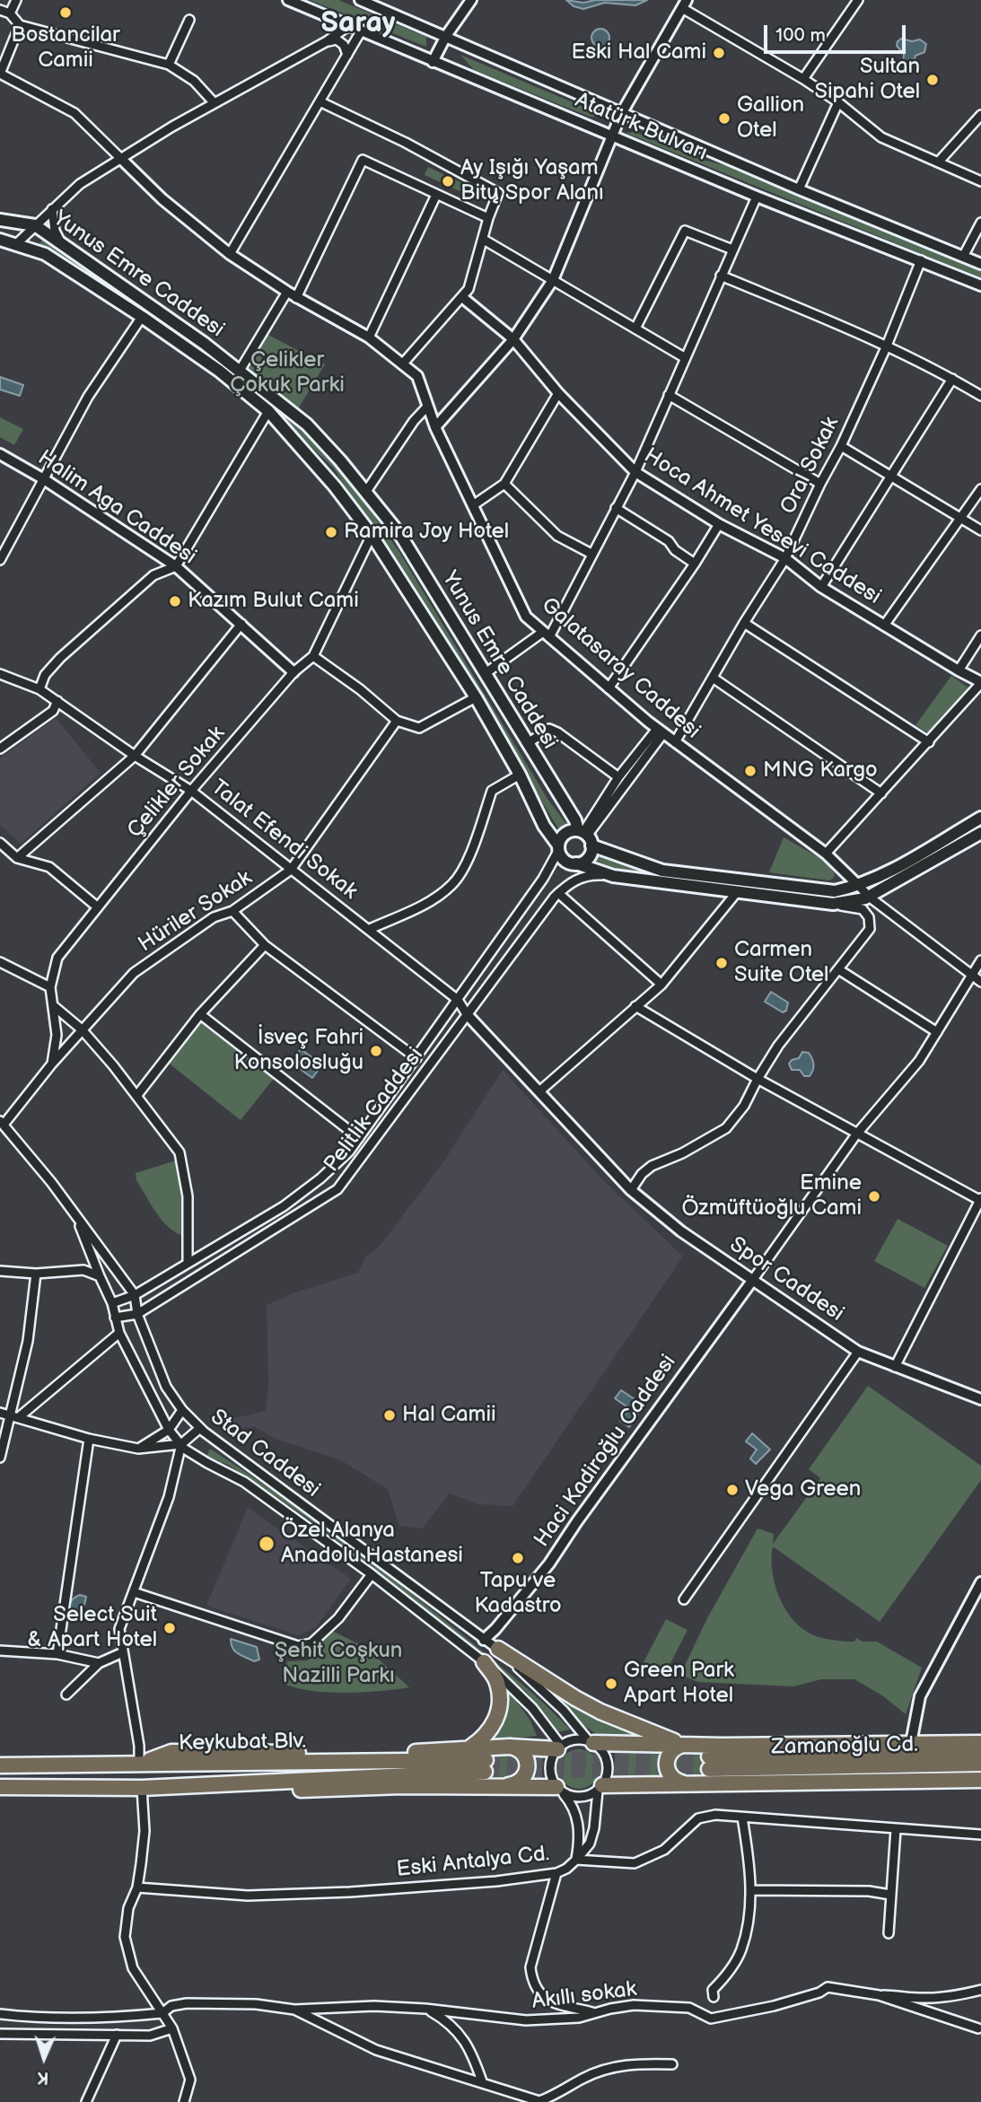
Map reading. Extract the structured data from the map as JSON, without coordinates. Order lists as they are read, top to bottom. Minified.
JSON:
{"streets":{"highway":["Keykubat Blv.","Zamanoğlu Cd."],"main road":["Yunus Emre Caddesi"],"street":["Atatürk Bulvarı","Oral Sokak","Halim Aga Caddesi","Hoca Ahmet Yesevi Caddesi","Galatasaray Caddesi","Çelikler Sokak","Talat Efendi Sokak","Hüriler Sokak","Pelitlik Caddesi","Spor Caddesi","Haci Kadiroğlu Caddesi","Stad Caddesi","Eski Antalya Cd.","Akıllı sokak"]},"crossings":[["Atatürk Bulvarı","Oral Sokak"],["Yunus Emre Caddesi","Çelikler Sokak"],["Yunus Emre Caddesi","Pelitlik Caddesi"],["Oral Sokak","Hoca Ahmet Yesevi Caddesi"],["Oral Sokak","Galatasaray Caddesi"],["Halim Aga Caddesi","Çelikler Sokak"],["Çelikler Sokak","Talat Efendi Sokak"],["Çelikler Sokak","Hüriler Sokak"],["Talat Efendi Sokak","Hüriler Sokak"],["Talat Efendi Sokak","Pelitlik Caddesi"],["Talat Efendi Sokak","Spor Caddesi"],["Hüriler Sokak","Stad Caddesi"],["Pelitlik Caddesi","Spor Caddesi"],["Pelitlik Caddesi","Stad Caddesi"],["Spor Caddesi","Haci Kadiroğlu Caddesi"],["Haci Kadiroğlu Caddesi","Stad Caddesi"]],"districts":["Saray"],"parks":["Çelikler Çokuk Parki","Şehit Coşkun Nazilli Parkı"],"places":["Bostancilar Camii","Eski Hal Cami","Sultan Sipahi Otel","Gallion Otel","Ay Işığı Yaşam Bitų Spor Alanı","Ramira Joy Hotel","Kazım Bulut Cami","MNG Kargo","Carmen Suite Otel","İsveç Fahri Konsolosluğu","Emine Özmüftüoğlu Cami","Hal Camii","Vega Green","Özel Alanya Anadolu Hastanesi","Tapu ve Kadastro","Select Suit & Apart Hotel","Green Park Apart Hotel"],"scale_bar":"100 m","north":"bottom"}
